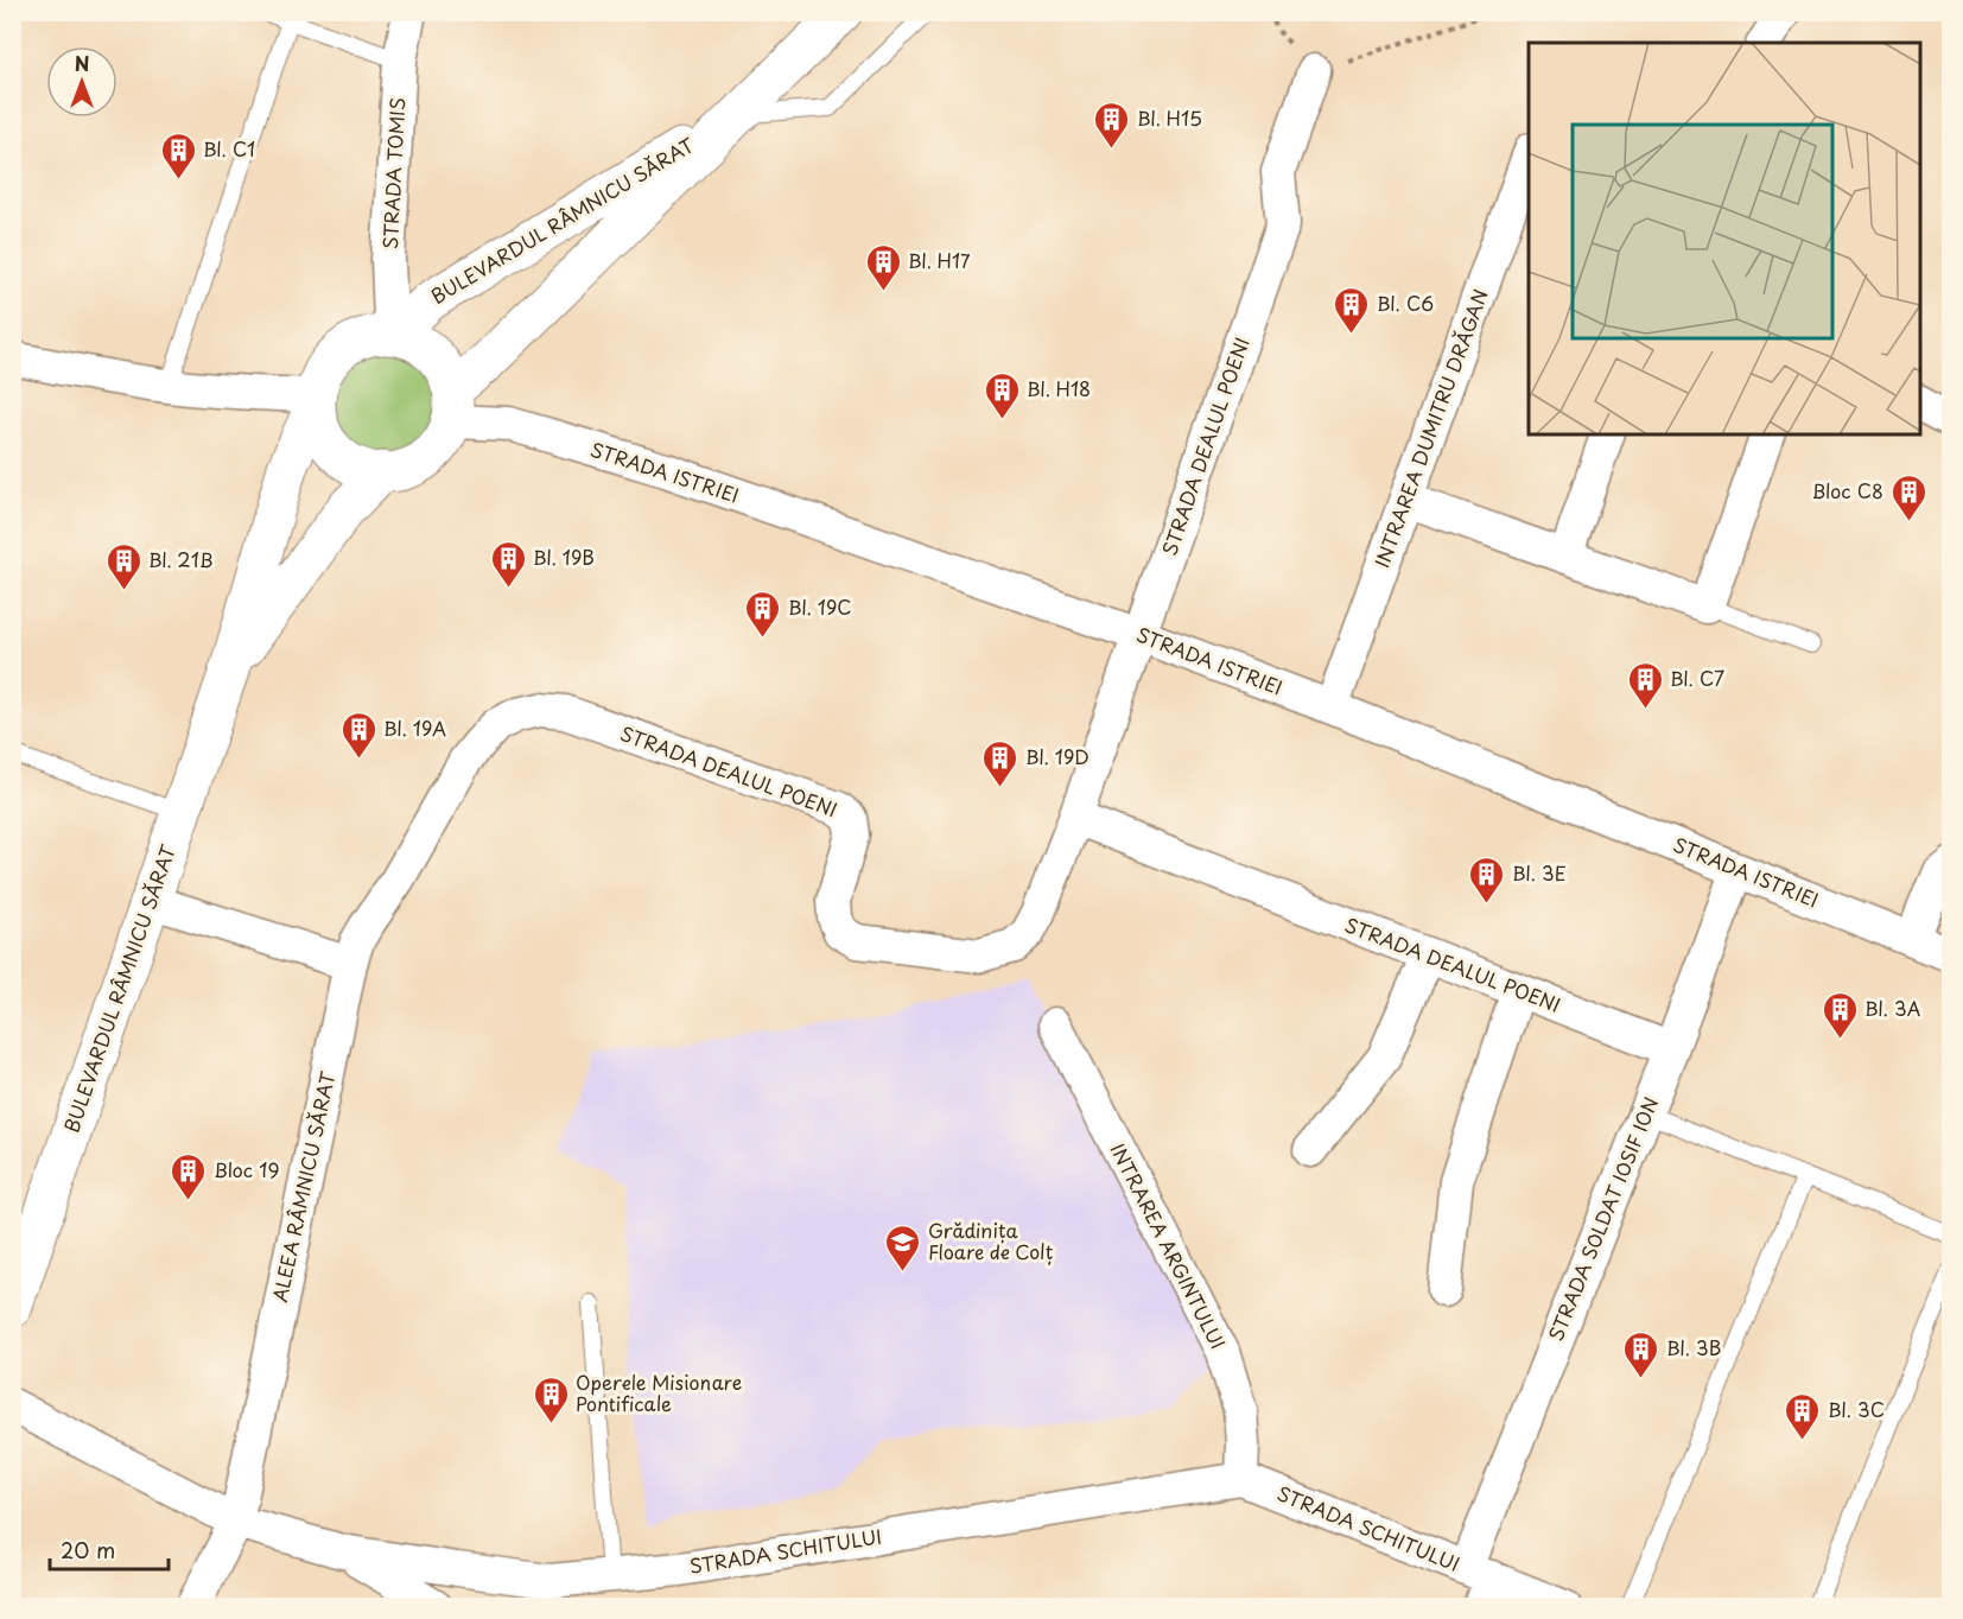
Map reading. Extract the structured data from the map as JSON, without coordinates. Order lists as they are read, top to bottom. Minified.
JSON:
{"streets":{"street":["STRADA TOMIS","BULEVARDUL RÂMNICU SĂRAT","INTRAREA DUMITRU DRĂGAN","STRADA DEALUL POENI","STRADA ISTRIEI","ALEEA RÂMNICU SĂRAT","STRADA SOLDAT IOSIF ION","INTRAREA ARGINTULUI","STRADA SCHITULUI"]},"crossings":[["STRADA TOMIS","BULEVARDUL RÂMNICU SĂRAT"],["STRADA TOMIS","STRADA ISTRIEI"],["BULEVARDUL RÂMNICU SĂRAT","STRADA ISTRIEI"],["INTRAREA DUMITRU DRĂGAN","STRADA ISTRIEI"],["STRADA DEALUL POENI","STRADA ISTRIEI"],["STRADA DEALUL POENI","ALEEA RÂMNICU SĂRAT"],["STRADA DEALUL POENI","STRADA SOLDAT IOSIF ION"],["STRADA ISTRIEI","STRADA SOLDAT IOSIF ION"],["ALEEA RÂMNICU SĂRAT","STRADA SCHITULUI"],["STRADA SOLDAT IOSIF ION","STRADA SCHITULUI"],["INTRAREA ARGINTULUI","STRADA SCHITULUI"]],"places":{"building":["Bl. H15","Bl. C1","Bl. H17","Bl. C6","Bl. H18","Bloc C8","Bl. 19B","Bl. 21B","Bl. 19C","Bl. C7","Bl. 19A","Bl. 19D","Bl. 3E","Bl. 3A","Bloc 19","Bl. 3B","Operele Misionare Pontificale","Bl. 3C"],"school or university":["Grădinița Floare de Colț"]},"scale_bar":"20 m","north":"top"}
